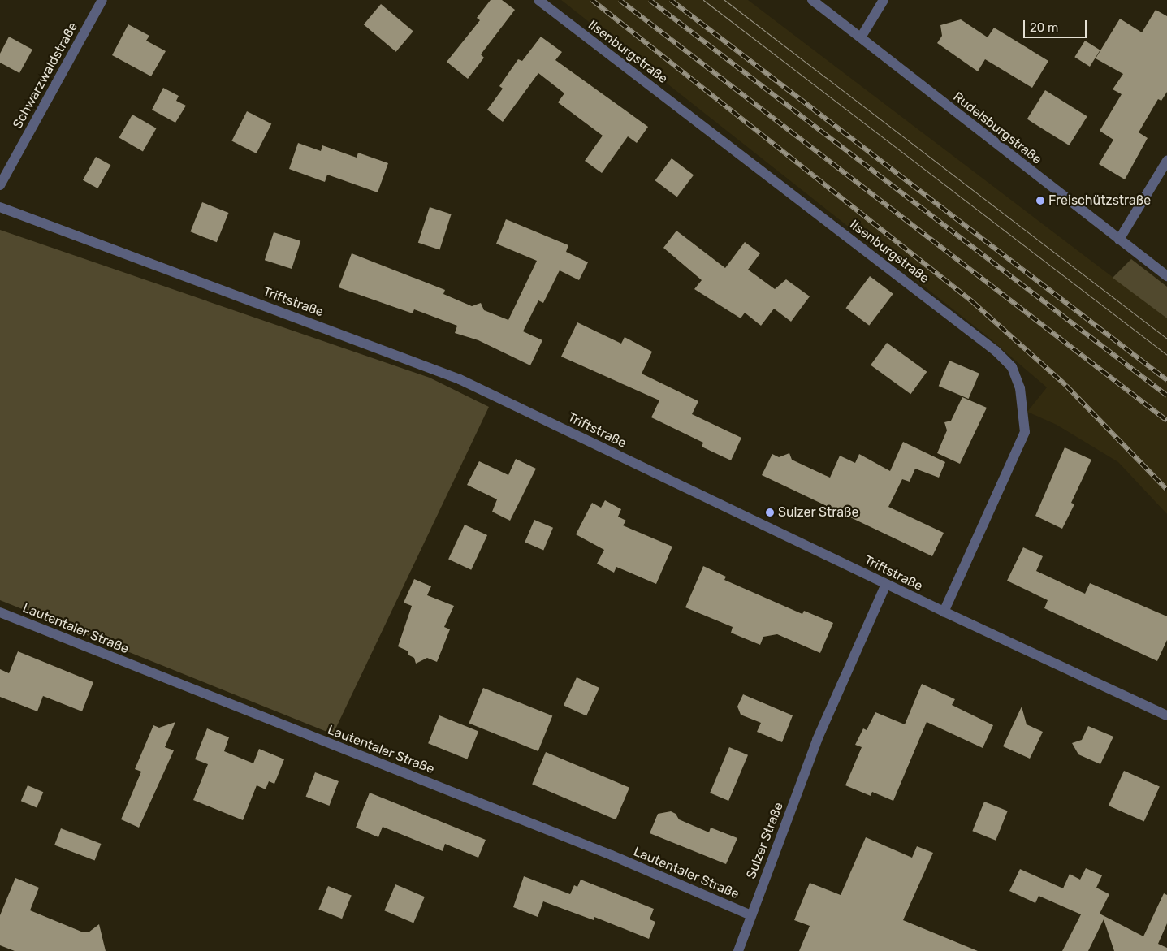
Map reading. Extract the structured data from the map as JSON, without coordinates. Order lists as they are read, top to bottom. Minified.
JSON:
{"streets":{"street":["Ilsenburgstraße","Schwarzwaldstraße","Rudelsburgstraße","Triftstraße","Lautentaler Straße","Sulzer Straße"]},"crossings":[["Ilsenburgstraße","Triftstraße"],["Triftstraße","Sulzer Straße"],["Lautentaler Straße","Sulzer Straße"]],"places":["Freischützstraße","Sulzer Straße"],"scale_bar":"20 m"}
